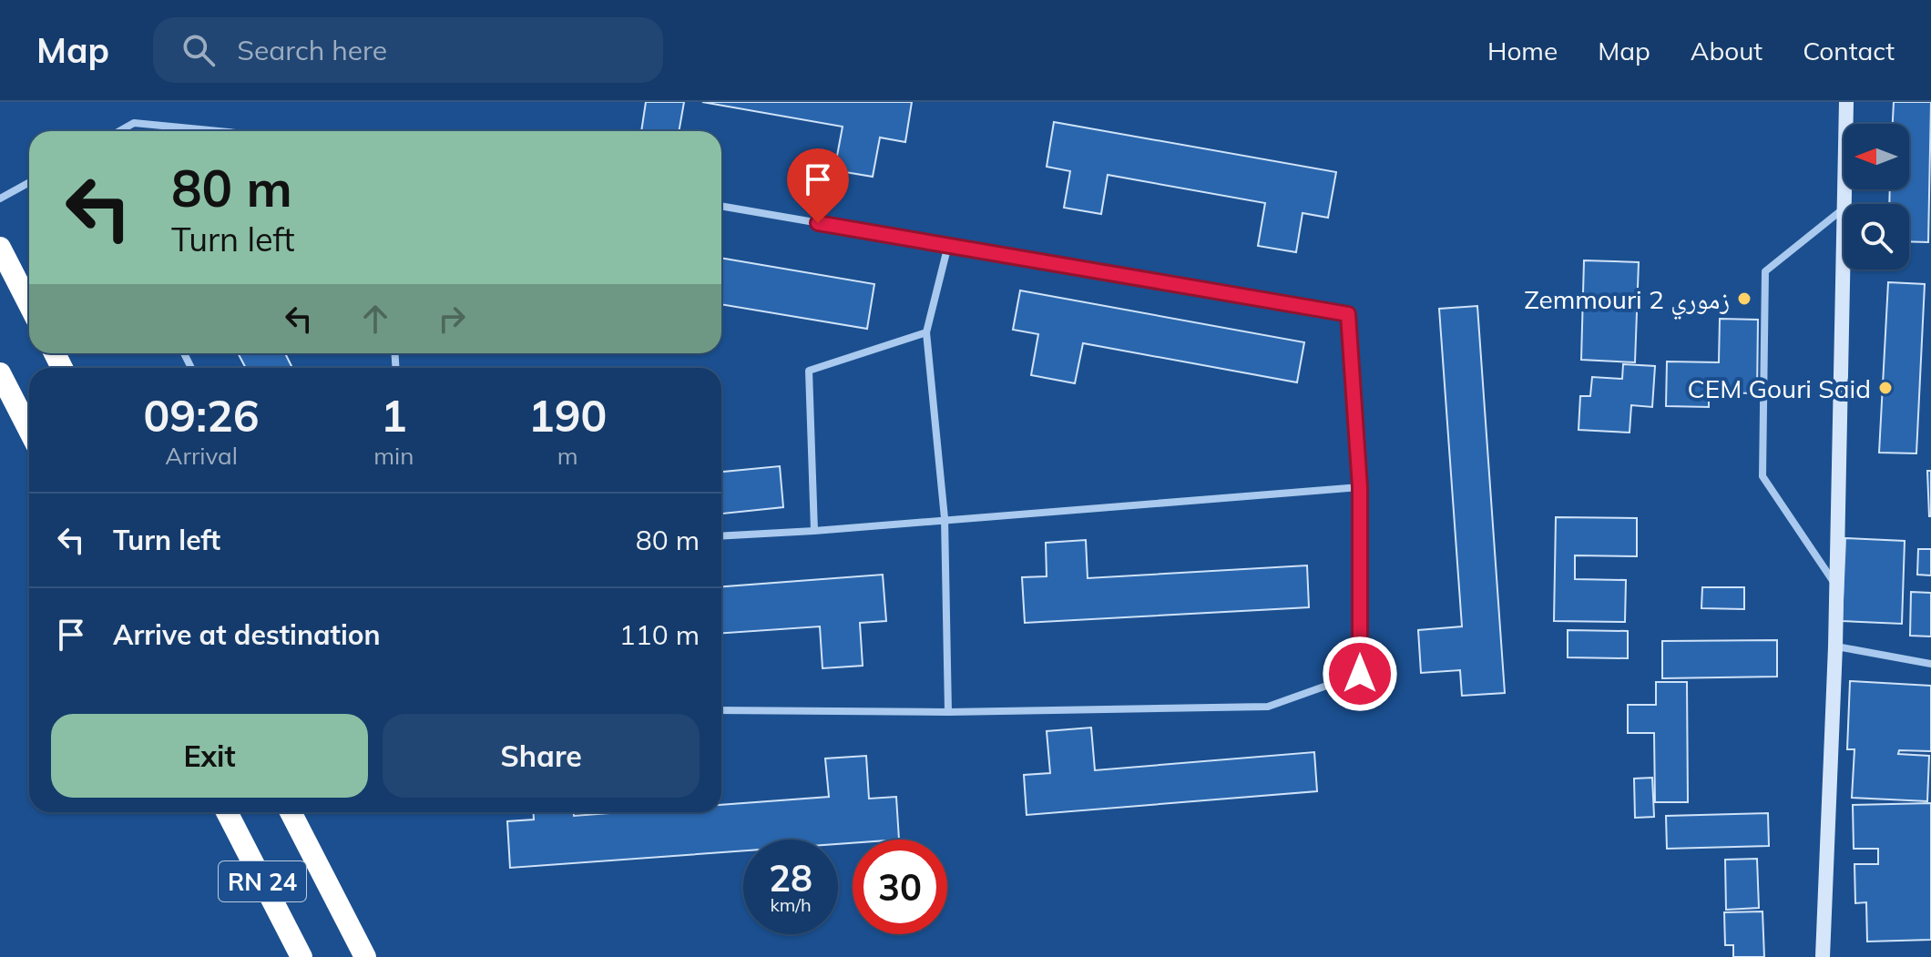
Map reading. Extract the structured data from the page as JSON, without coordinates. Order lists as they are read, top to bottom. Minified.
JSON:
{"streets":{"highway":["RN 24"]},"places":["Zemmouri 2 زموري","CEM Gouri Said"],"north":"left","page":{"header":"Map","search":"Search here","nav":["Home","Map","About","Contact"],"turn":["80 m","Turn left"],"eta":["09:26","Arrival","1","min","190","m"],"list":[{"name":"Turn left","value":"80 m"},{"name":"Arrive at destination","value":"110 m"}],"buttons":["Exit","Share"],"speed":"28 km/h","limit":"30"}}
